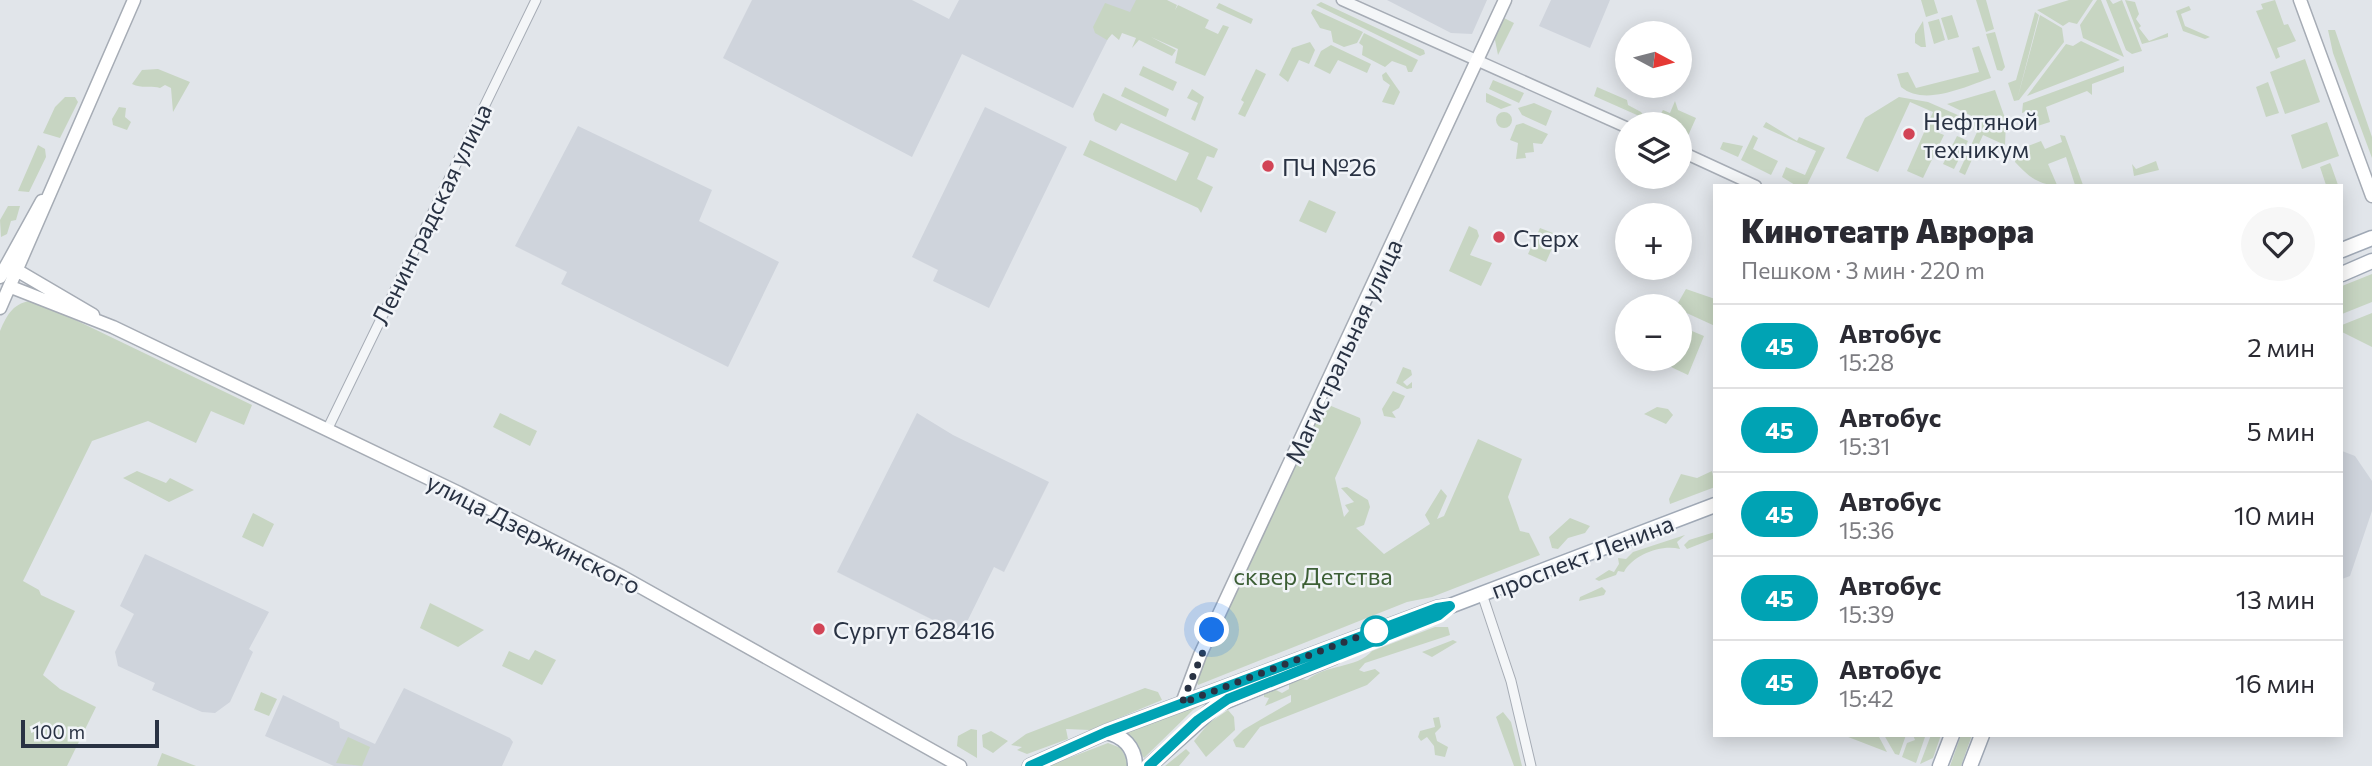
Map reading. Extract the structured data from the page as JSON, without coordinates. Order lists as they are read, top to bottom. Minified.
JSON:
{"streets":{"main road":["Магистральная улица","улица Дзержинского","проспект Ленина"],"street":["Ленинградская улица"]},"crossings":[["Ленинградская улица","улица Дзержинского"],["Магистральная улица","проспект Ленина"]],"parks":["сквер Детства"],"places":["Нефтяной техникум","ПЧ №26","Стерх","Сургут 628416"],"lines":["bus line 45"],"scale_bar":"100 m","north":"right","page":{"map_buttons":["+","−"],"heading":["Кинотеатр Аврора","Пешком · 3 мин · 220 m"],"list":[{"mark":"45","name":"Автобус","note":"15:28","value":"2 мин"},{"mark":"45","name":"Автобус","note":"15:31","value":"5 мин"},{"mark":"45","name":"Автобус","note":"15:36","value":"10 мин"},{"mark":"45","name":"Автобус","note":"15:39","value":"13 мин"},{"mark":"45","name":"Автобус","note":"15:42","value":"16 мин"}],"scale":"100 m"}}
